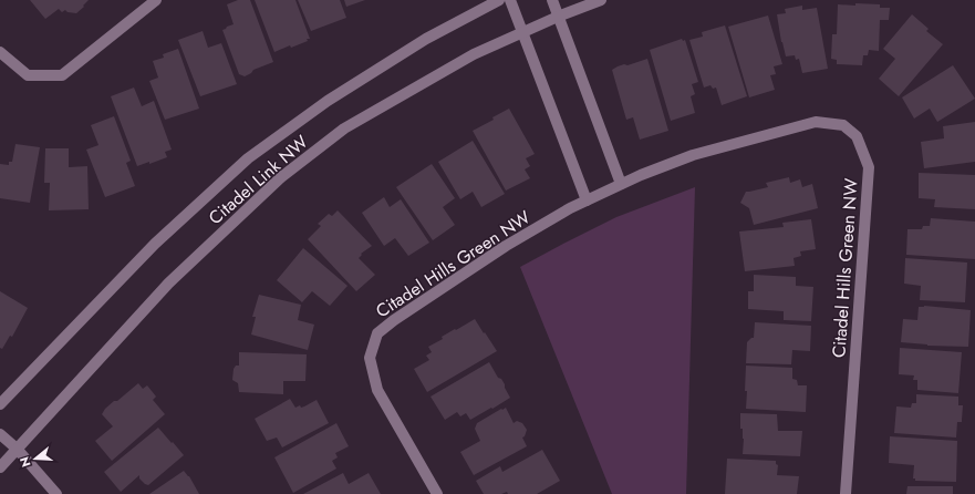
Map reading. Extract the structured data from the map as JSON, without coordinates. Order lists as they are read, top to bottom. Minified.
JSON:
{"streets":{"street":["Citadel Link NW","Citadel Hills Green NW"]},"north":"left"}
